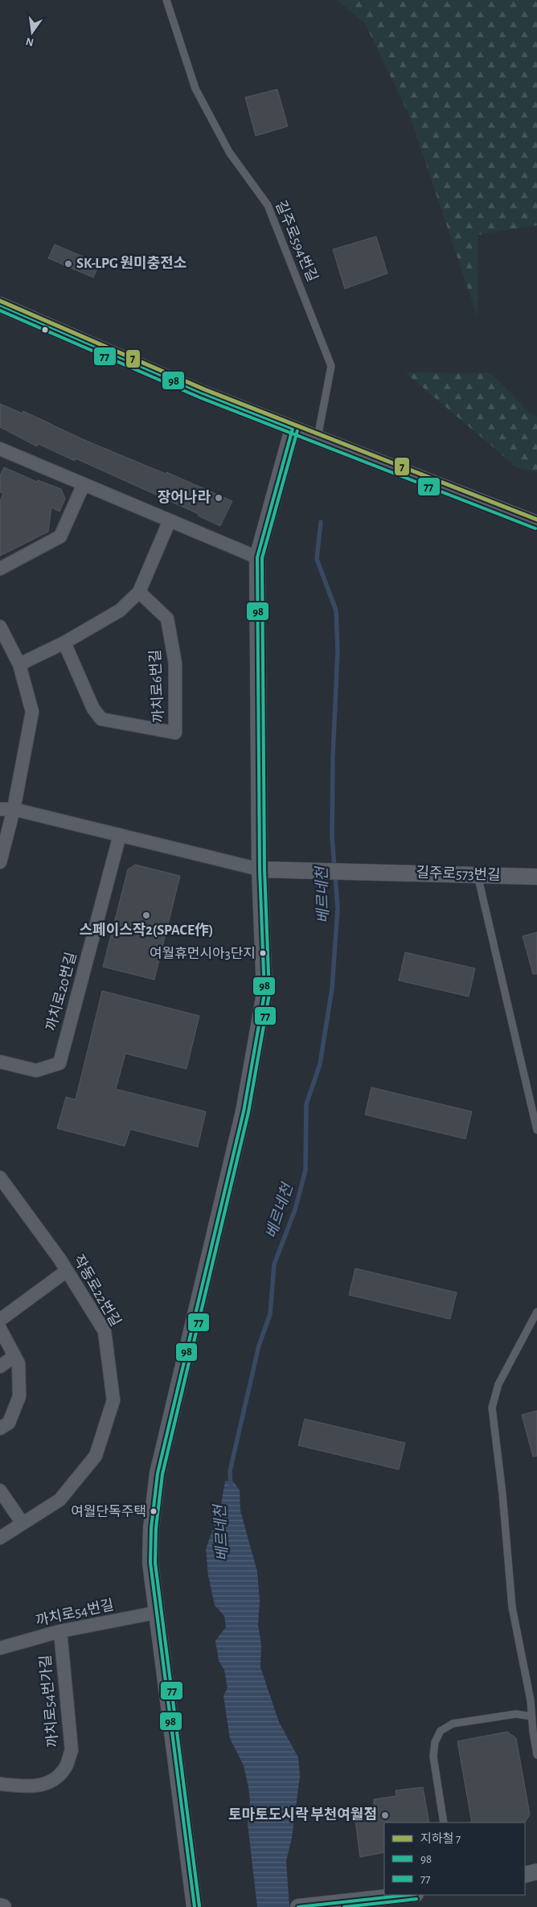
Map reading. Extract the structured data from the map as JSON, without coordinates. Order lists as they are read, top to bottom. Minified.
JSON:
{"streets":{"street":["까치로6번길","길주로573번길","까치로20번길","작동로22번길","까치로54번길","까치로54번가길"],"lane":["길주로594번길"]},"crossings":[["까치로54번길","까치로54번가길"]],"water":["베르네천"],"places":["SK-LPG 원미충전소","장어나라","스페이스작2(SPACE作)","여월휴먼시아3단지","여월단독주택","토마토도시락 부천여월점"],"lines":["metro line 7","transit line 98","transit line 77"],"legend":["지하철 7","98","77"],"north":"bottom"}
